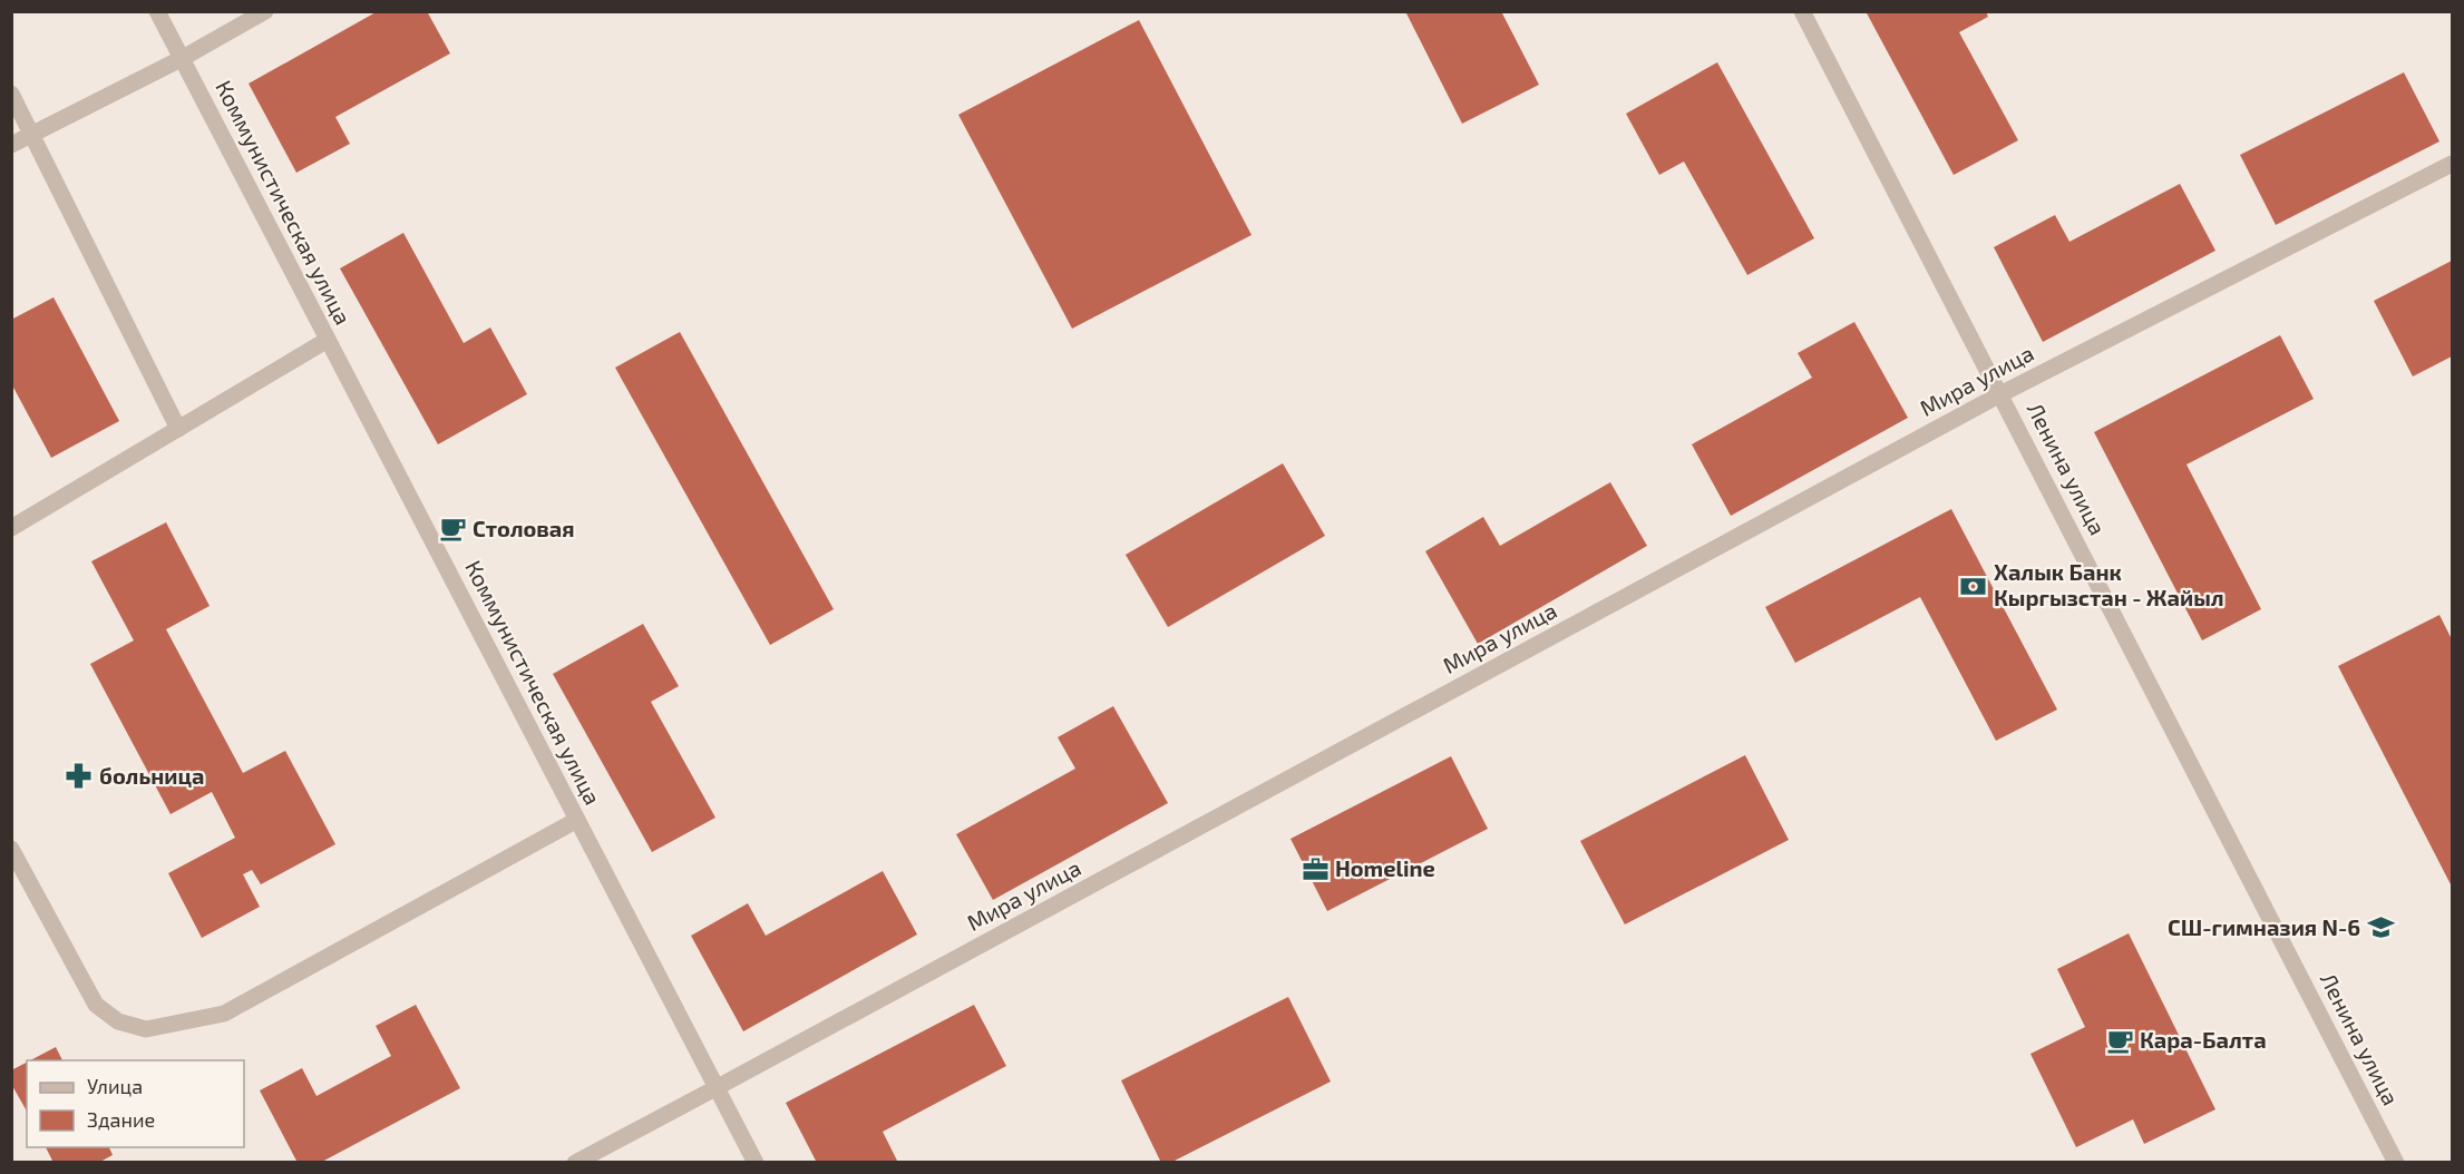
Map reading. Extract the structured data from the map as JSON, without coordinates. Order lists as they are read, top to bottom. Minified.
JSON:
{"streets":{"street":["Коммунистическая улица","Мира улица","Ленина улица"]},"crossings":[["Коммунистическая улица","Мира улица"],["Мира улица","Ленина улица"]],"places":{"cafe":["Столовая","Кара-Балта"],"bank":["Халык Банк Кыргызстан - Жайыл"],"pharmacy":["больница"],"office":["Homeline"],"school or university":["СШ-гимназия N-6"]},"legend":["Улица","Здание"]}
